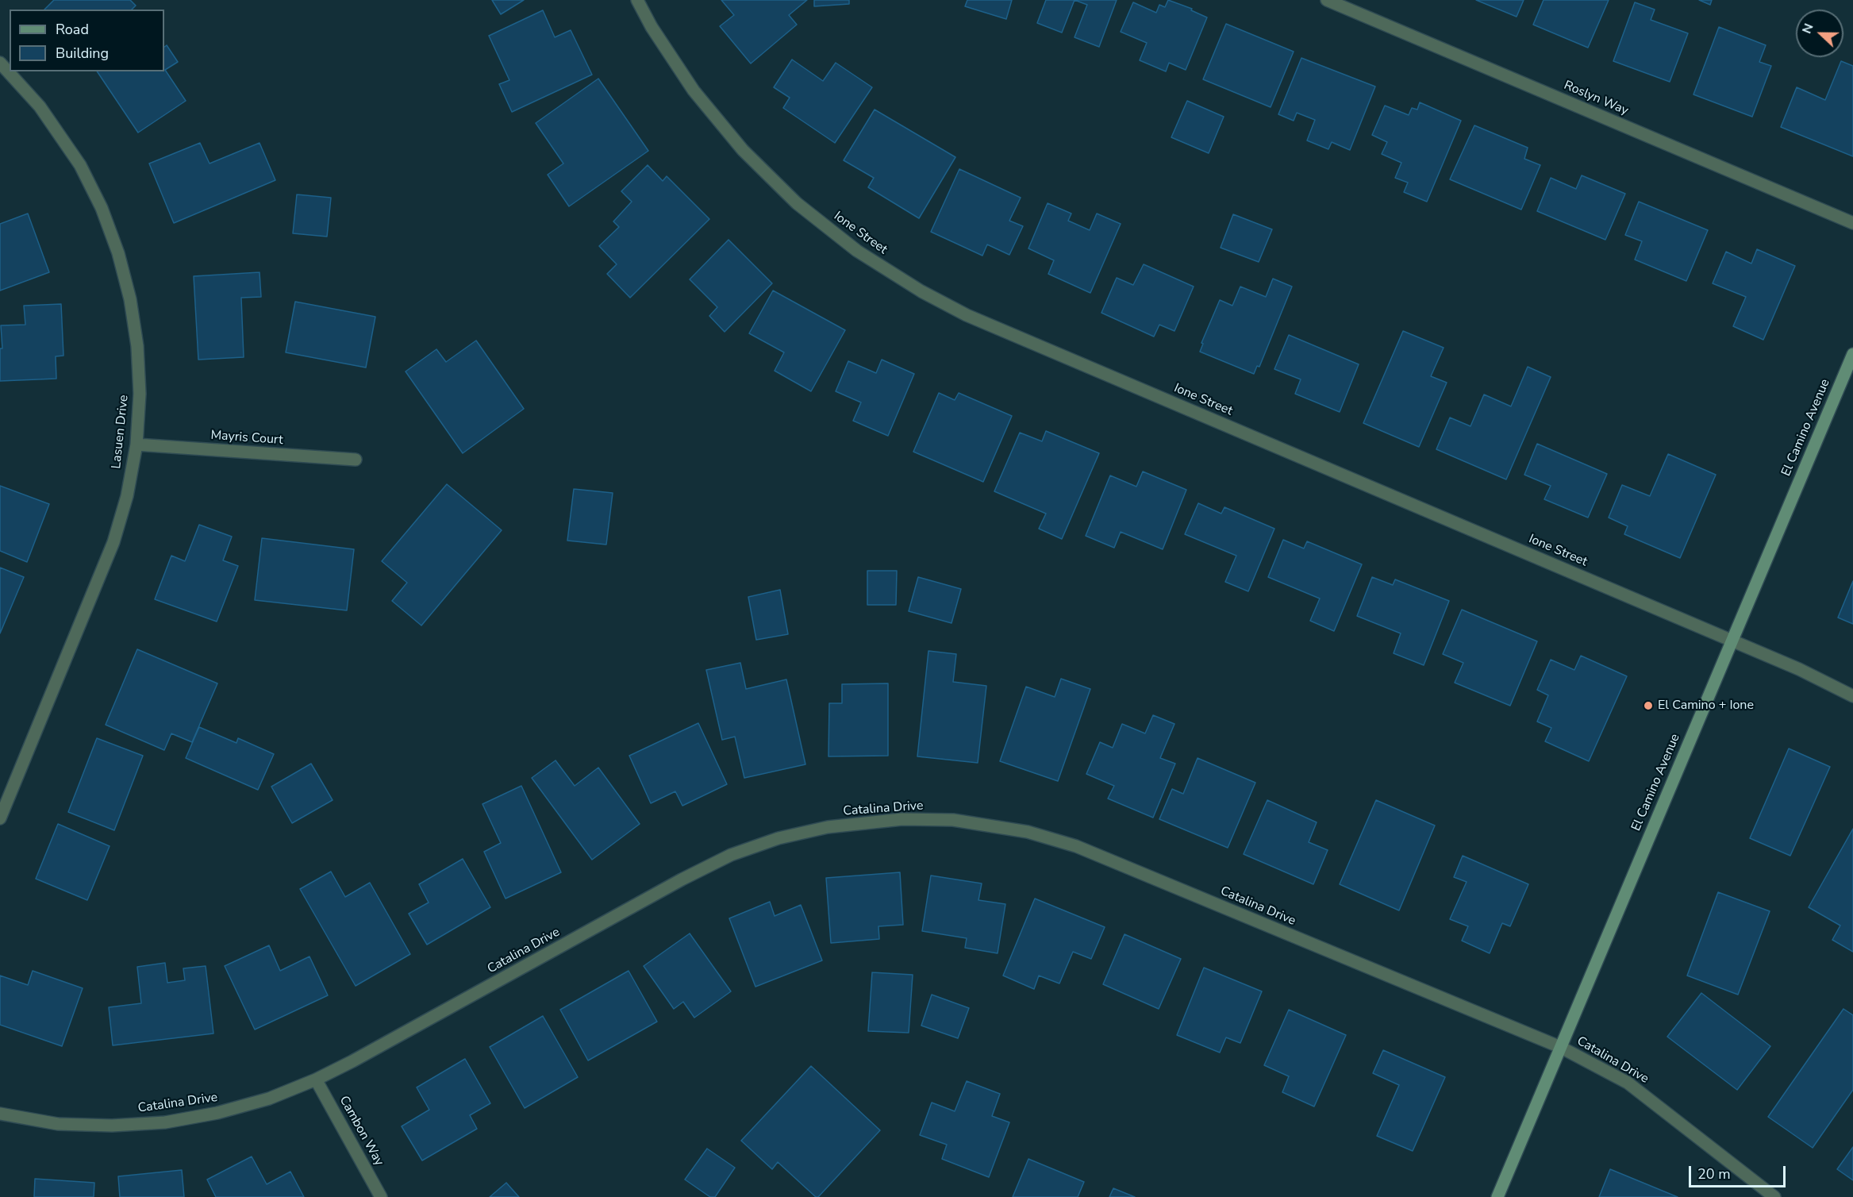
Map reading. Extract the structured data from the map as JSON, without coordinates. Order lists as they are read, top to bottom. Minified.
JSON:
{"streets":{"main road":["El Camino Avenue"],"street":["Roslyn Way","Ione Street","Lasuen Drive","Mayris Court","Catalina Drive","Cambon Way"]},"crossings":[["Ione Street","El Camino Avenue"],["El Camino Avenue","Catalina Drive"],["Lasuen Drive","Mayris Court"],["Catalina Drive","Cambon Way"]],"places":["El Camino + Ione"],"legend":["Road","Building"],"scale_bar":"20 m","north":"left"}
